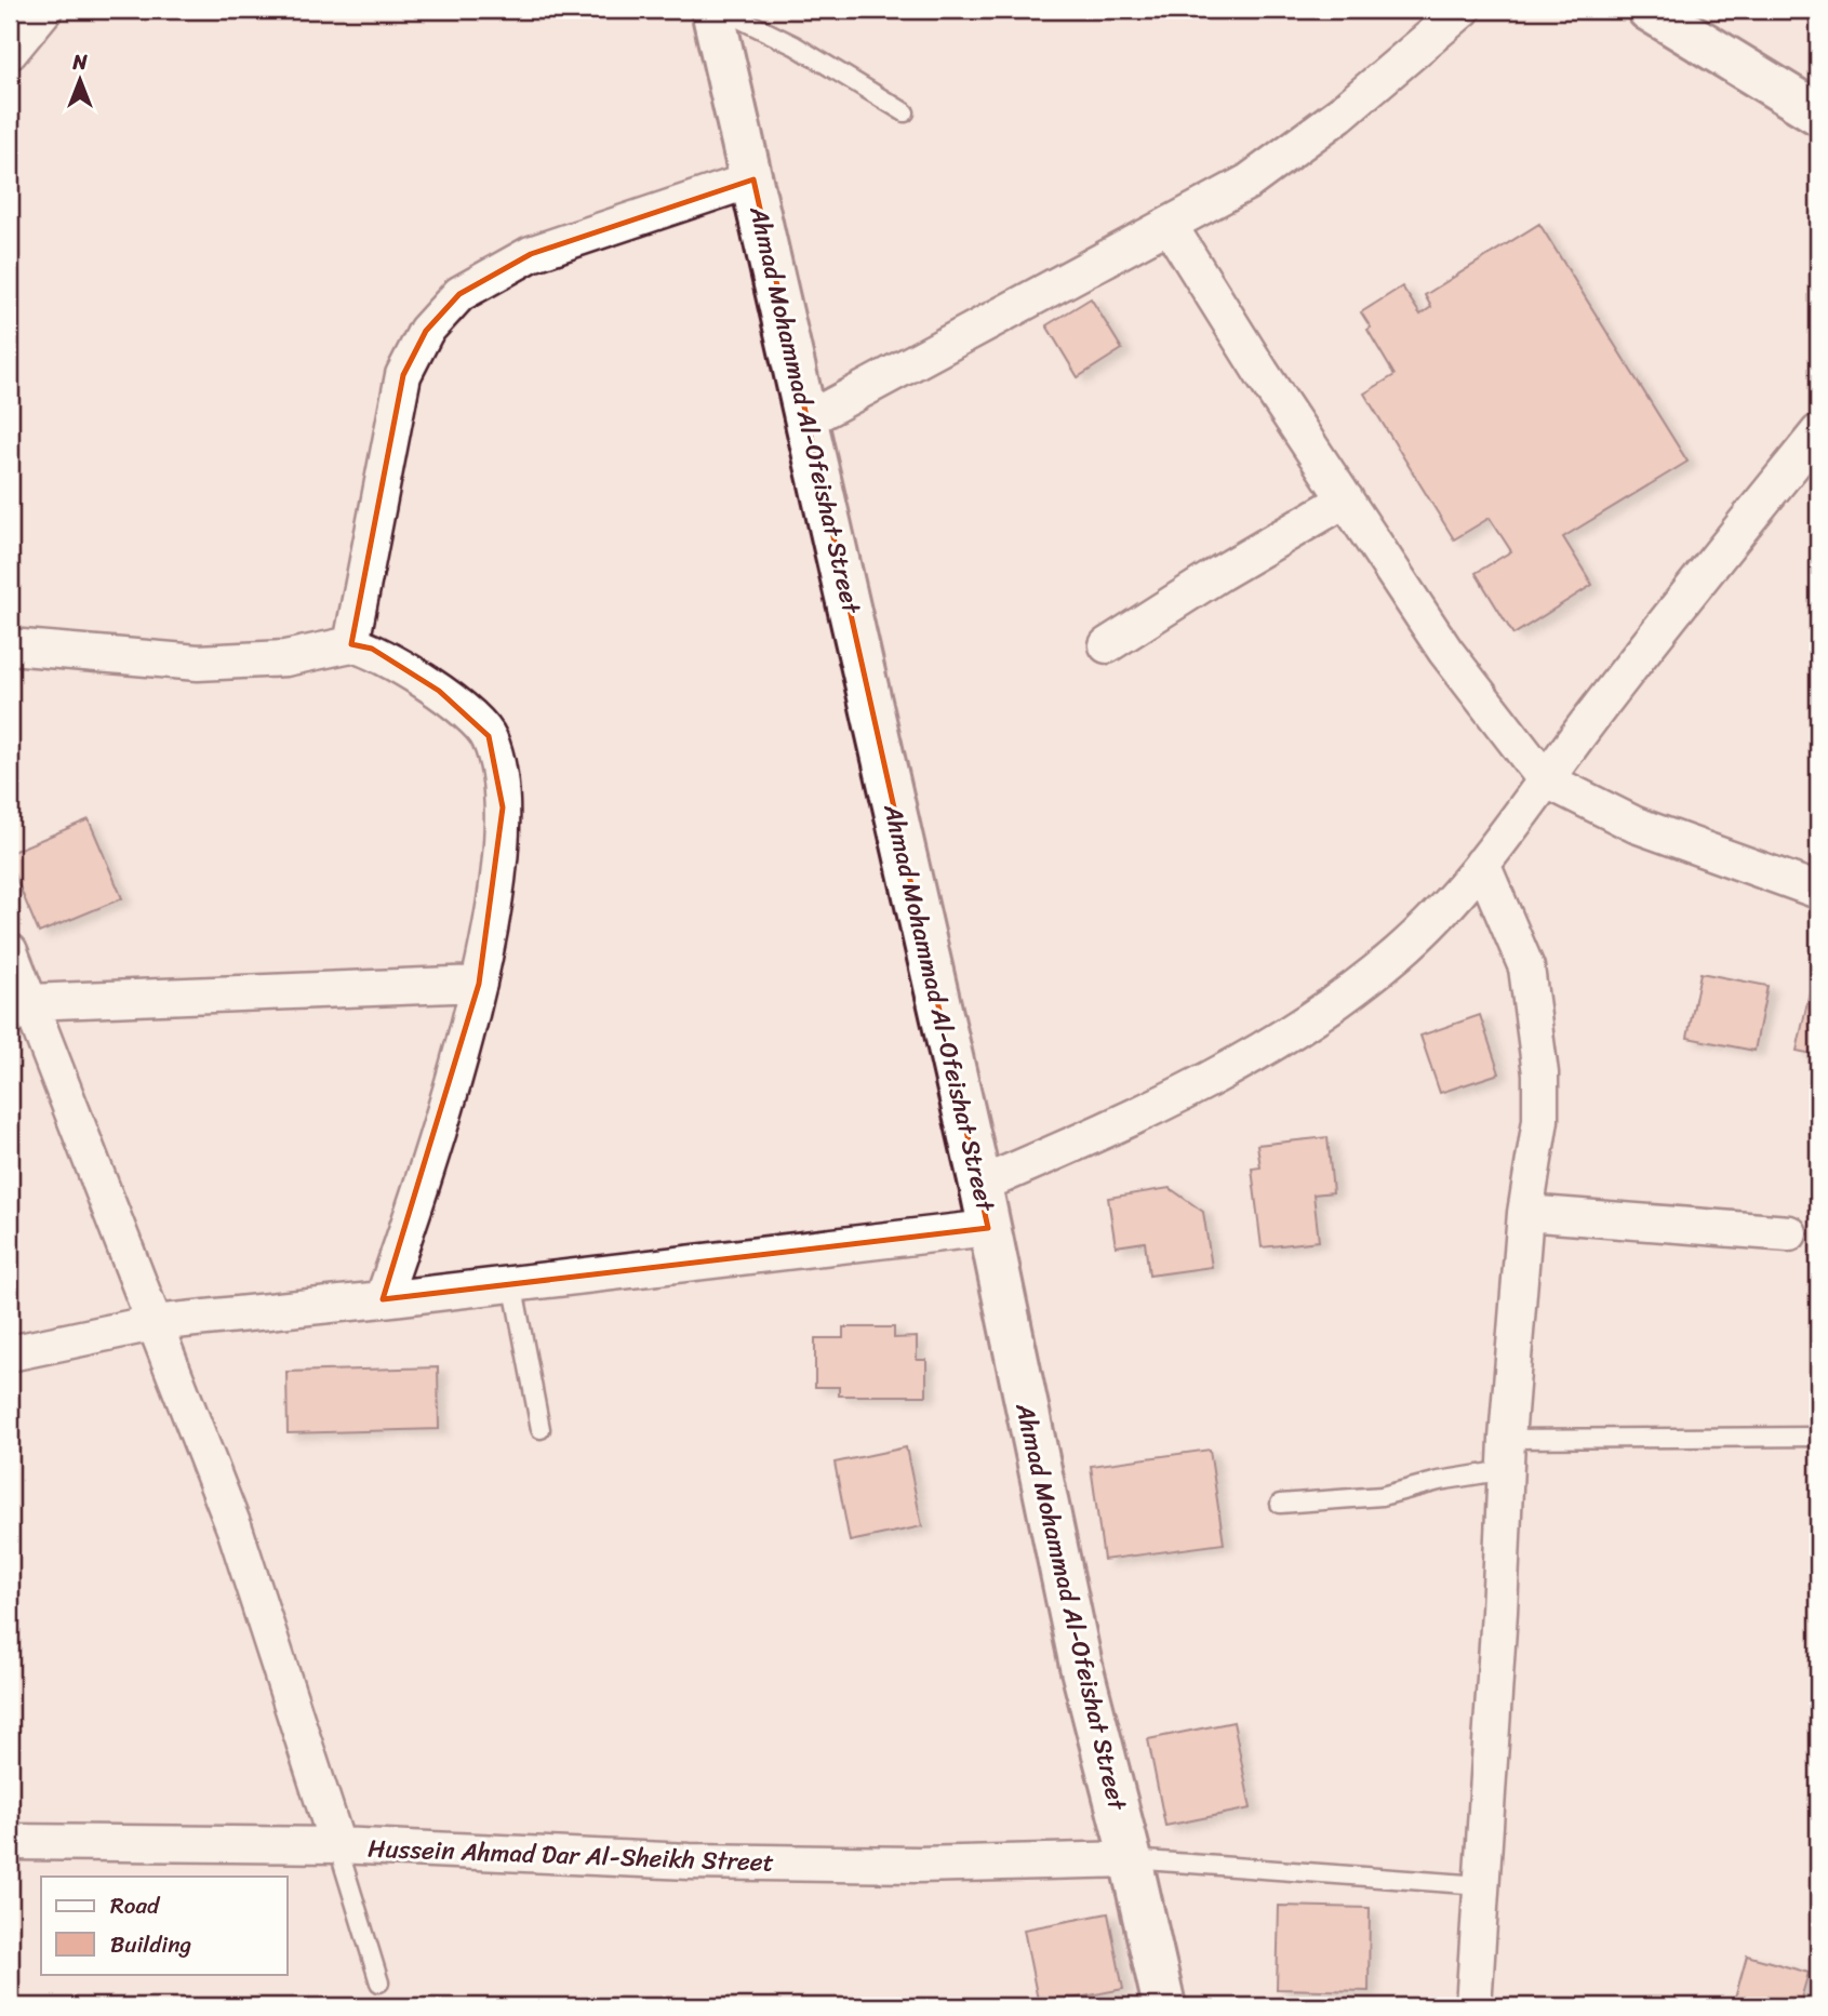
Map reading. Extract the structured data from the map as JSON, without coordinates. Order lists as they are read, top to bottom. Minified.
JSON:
{"streets":{"street":["Ahmad Mohammad Al-Ofeishat Street","Hussein Ahmad Dar Al-Sheikh Street"]},"crossings":[["Ahmad Mohammad Al-Ofeishat Street","Hussein Ahmad Dar Al-Sheikh Street"]],"legend":["Road","Building"],"north":"top"}
